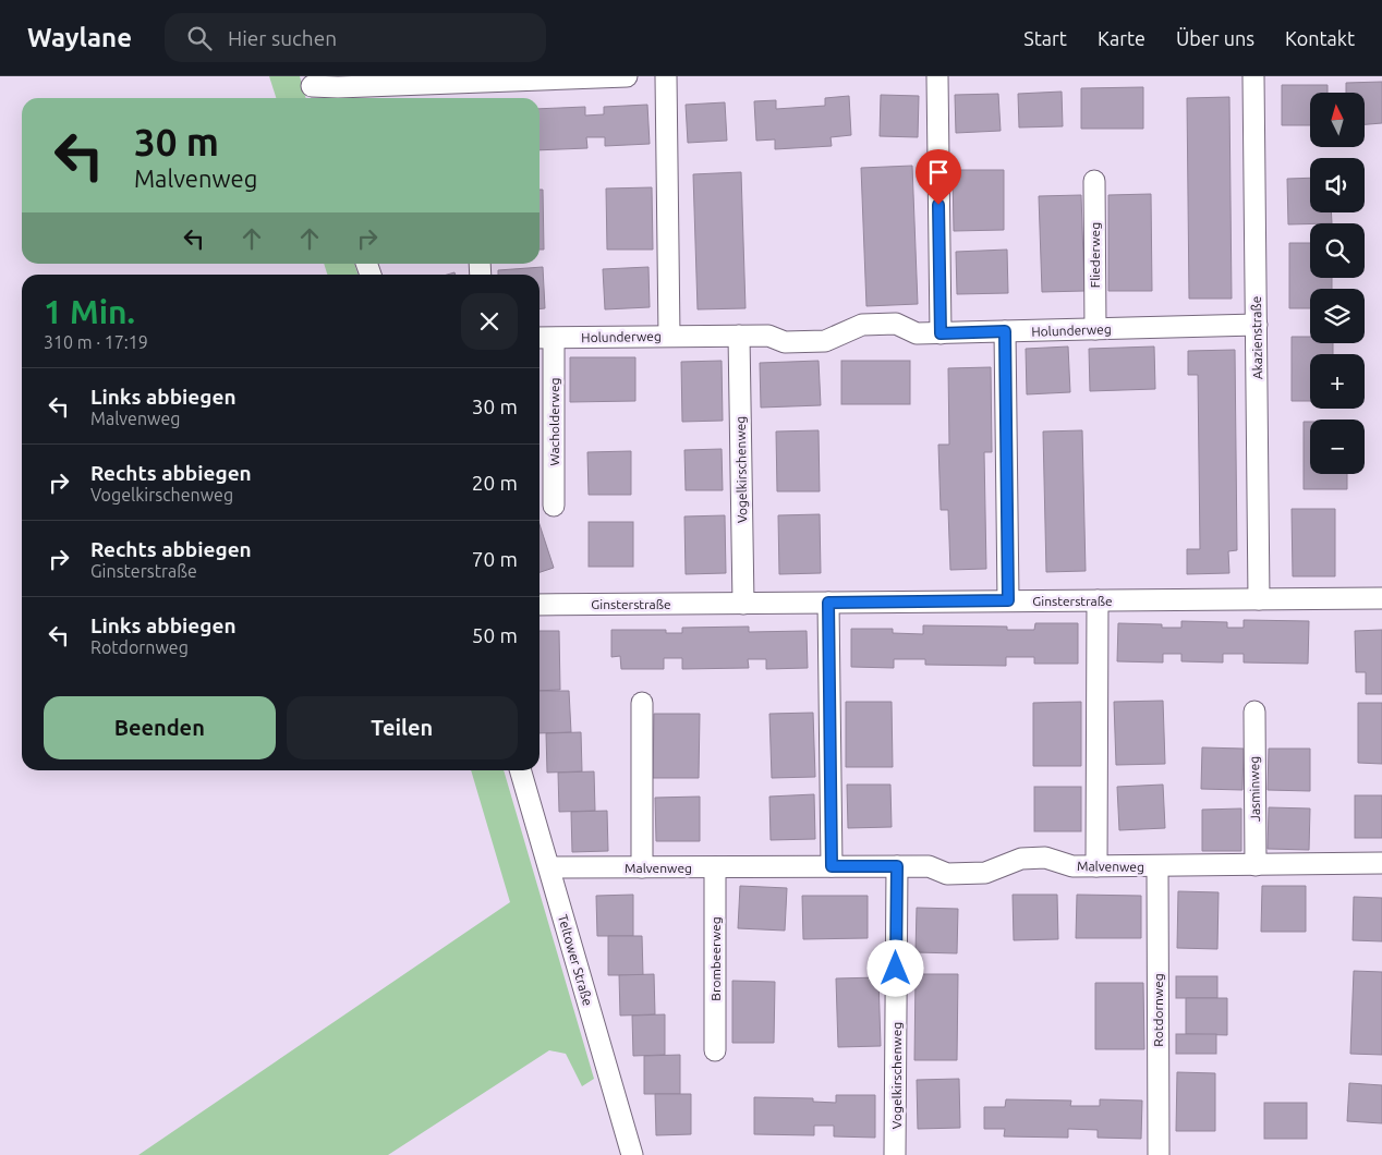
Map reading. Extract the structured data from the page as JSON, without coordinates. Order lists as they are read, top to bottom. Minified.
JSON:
{"streets":{"street":["Fliederweg","Holunderweg","Akazienstraße","Wacholderweg","Vogelkirschenweg","Ginsterstraße","Jasminweg","Malvenweg","Brombeerweg","Teltower Straße","Rotdornweg"]},"crossings":[["Fliederweg","Holunderweg"],["Holunderweg","Akazienstraße"],["Holunderweg","Wacholderweg"],["Holunderweg","Vogelkirschenweg"],["Akazienstraße","Ginsterstraße"],["Vogelkirschenweg","Ginsterstraße"],["Vogelkirschenweg","Malvenweg"],["Jasminweg","Malvenweg"],["Malvenweg","Brombeerweg"],["Malvenweg","Teltower Straße"],["Malvenweg","Rotdornweg"]],"north":"top","page":{"header":"Waylane","search":"Hier suchen","nav":["Start","Karte","Über uns","Kontakt"],"map_buttons":["+","−"],"turn":["30 m","Malvenweg"],"heading":["1 Min.","310 m · 17:19"],"list":[{"name":"Links abbiegen","note":"Malvenweg","value":"30 m"},{"name":"Rechts abbiegen","note":"Vogelkirschenweg","value":"20 m"},{"name":"Rechts abbiegen","note":"Ginsterstraße","value":"70 m"},{"name":"Links abbiegen","note":"Rotdornweg","value":"50 m"}],"buttons":["Beenden","Teilen"]}}
